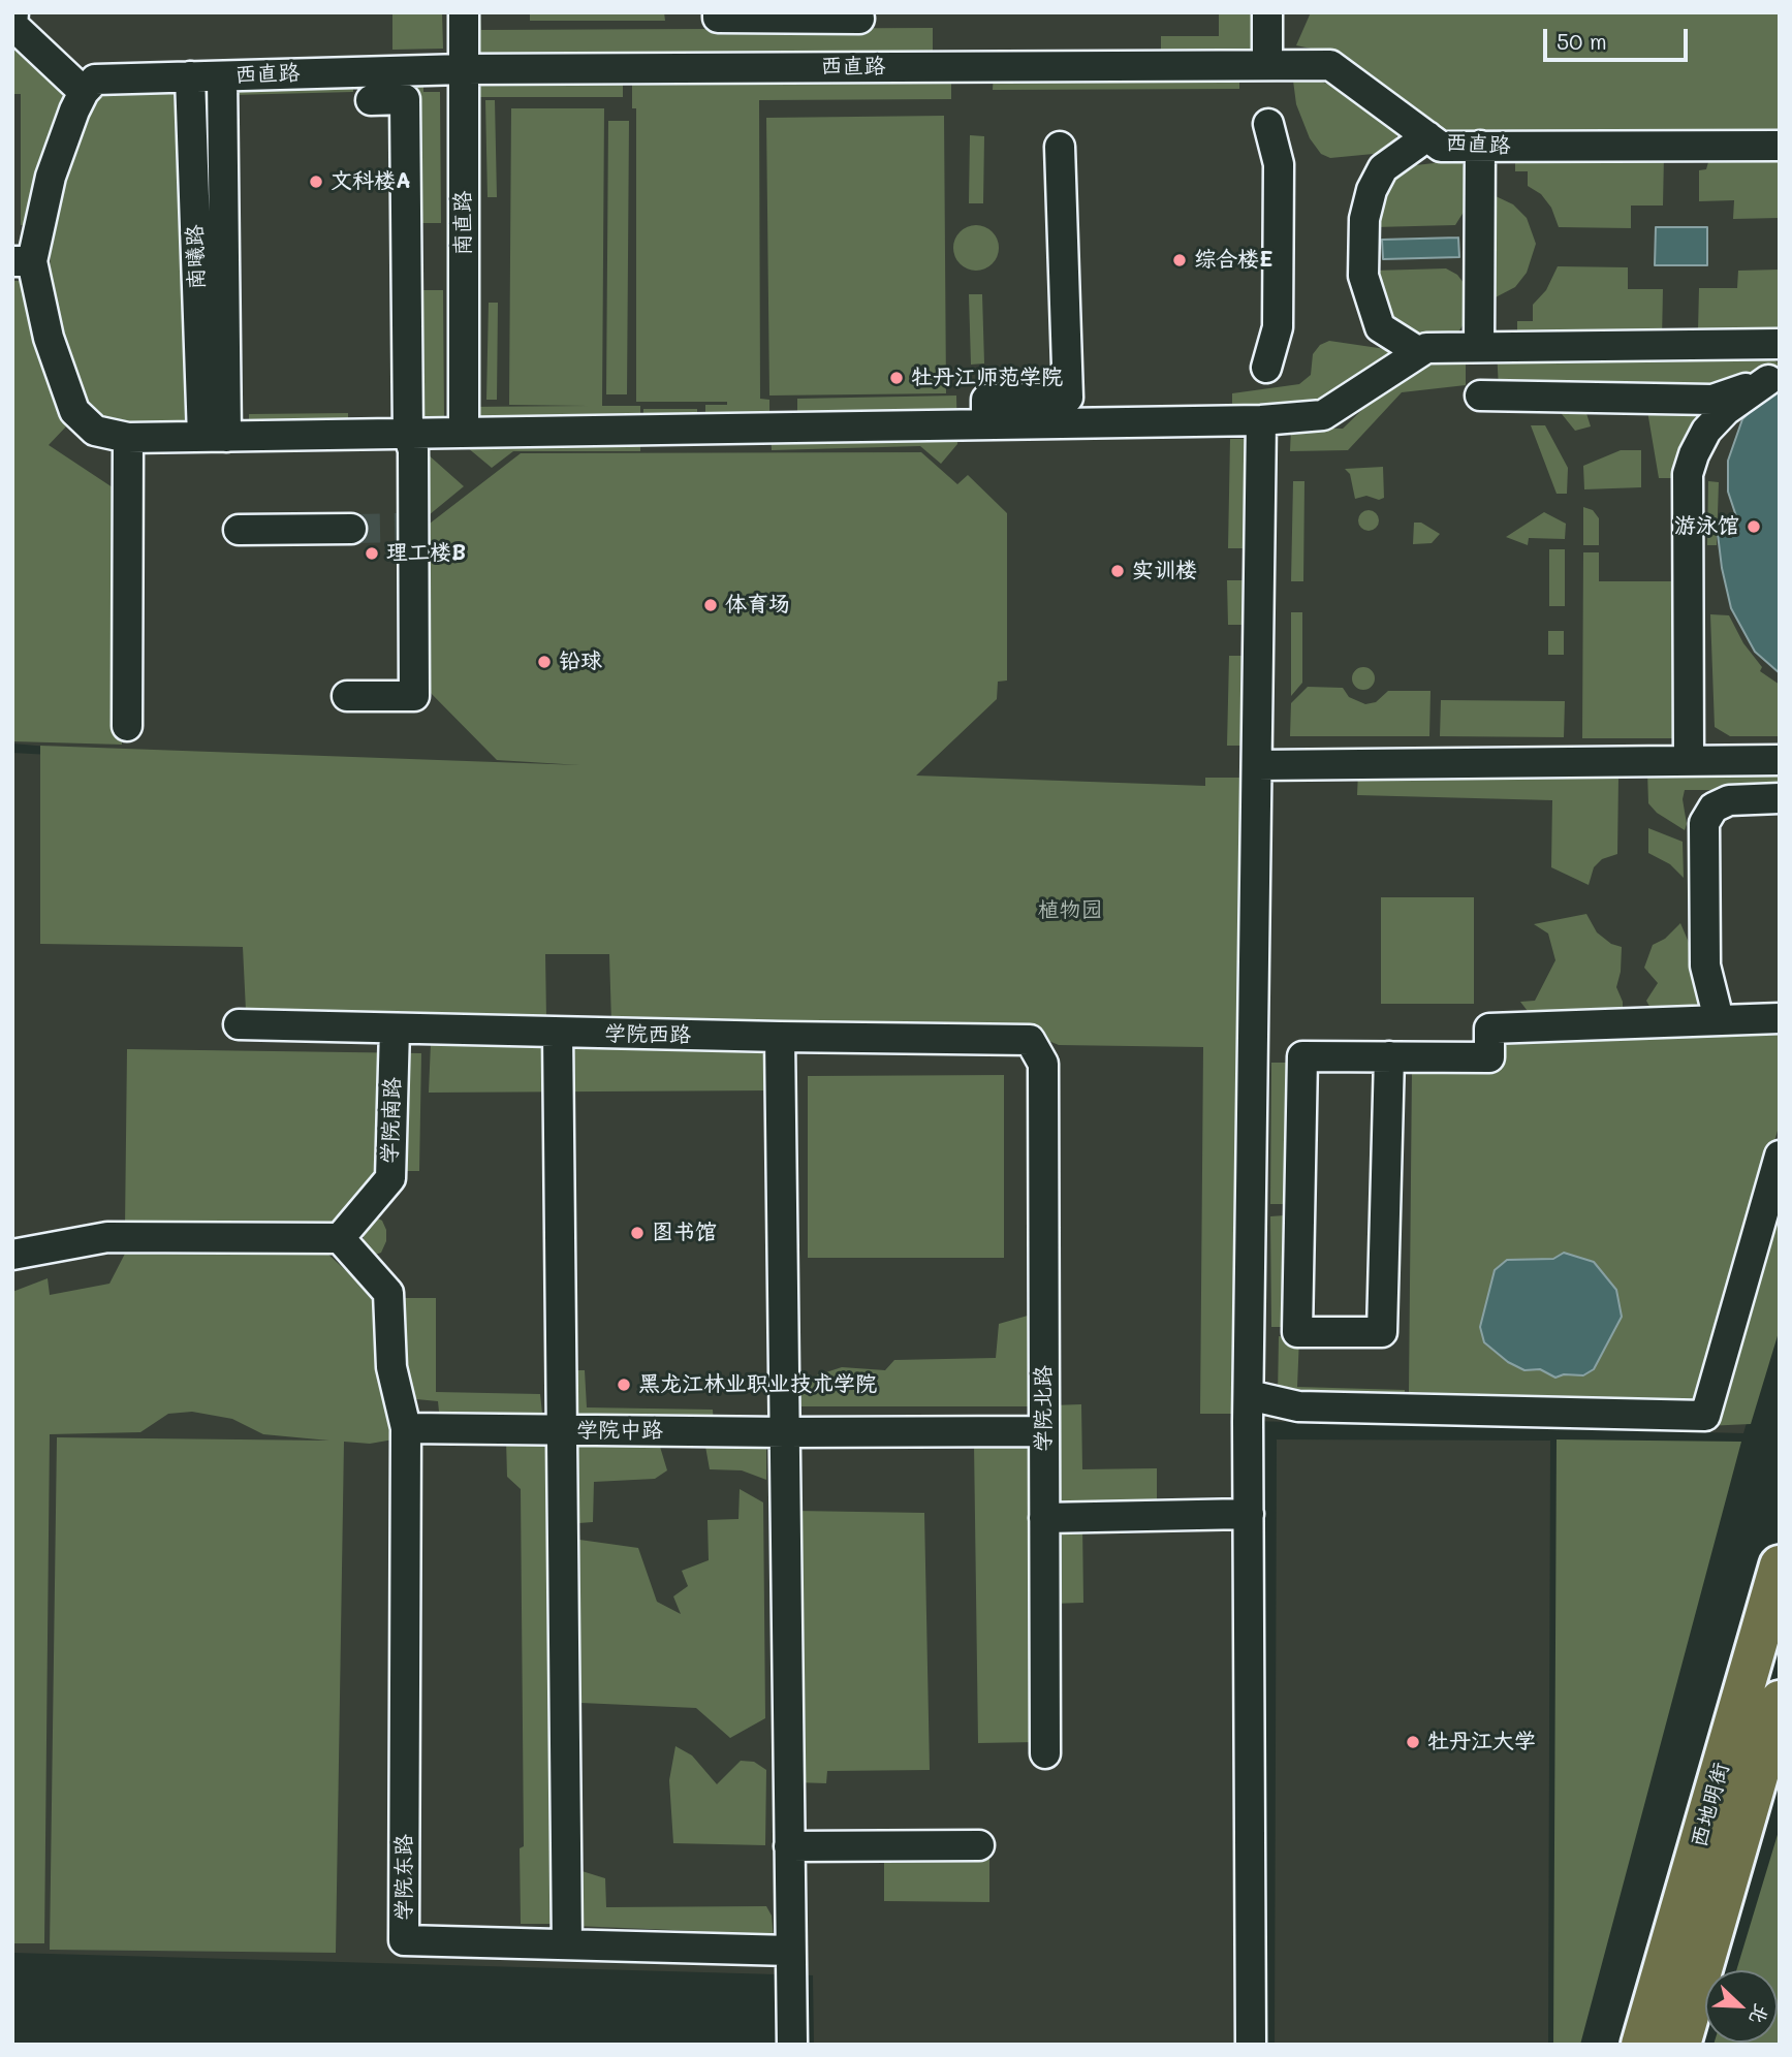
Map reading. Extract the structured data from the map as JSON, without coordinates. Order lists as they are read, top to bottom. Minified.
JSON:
{"streets":{"highway":["西地明街"],"street":["西直路","南直路","南曦路","学院西路","学院南路","学院北路","学院中路","学院东路"]},"crossings":[["西直路","南直路"],["西直路","南曦路"],["学院西路","学院南路"],["学院西路","学院北路"],["学院北路","学院中路"],["学院中路","学院东路"]],"parks":["植物园"],"places":["文科楼A","综合楼E","牡丹江师范学院","游泳馆","理工楼B","实训楼","体育场","铅球","图书馆","黑龙江林业职业技术学院","牡丹江大学"],"scale_bar":"50 m","north":"bottom right"}
